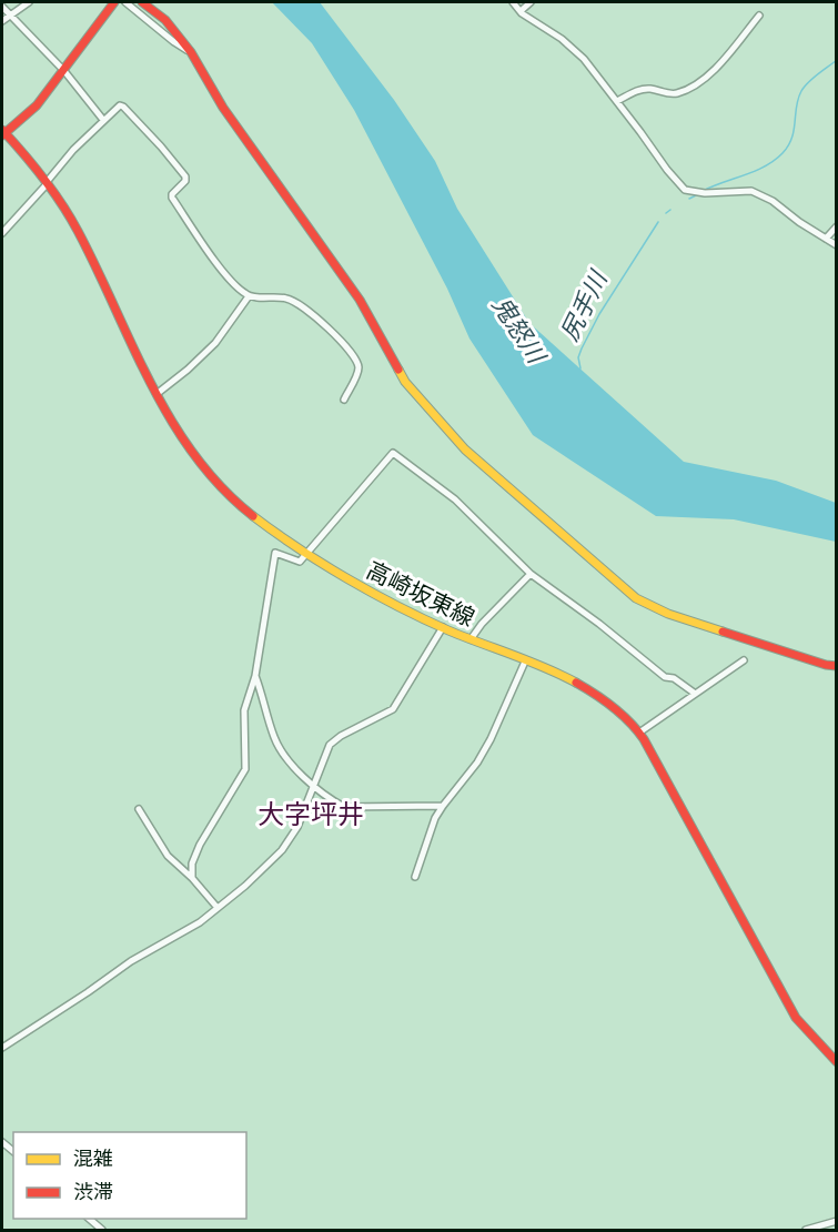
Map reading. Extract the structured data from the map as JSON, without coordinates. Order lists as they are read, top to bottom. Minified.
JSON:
{"streets":{"main road":["高崎坂東線"]},"districts":["大字坪井"],"water":["尻手川","鬼怒川"],"legend":["混雑","渋滞"]}
